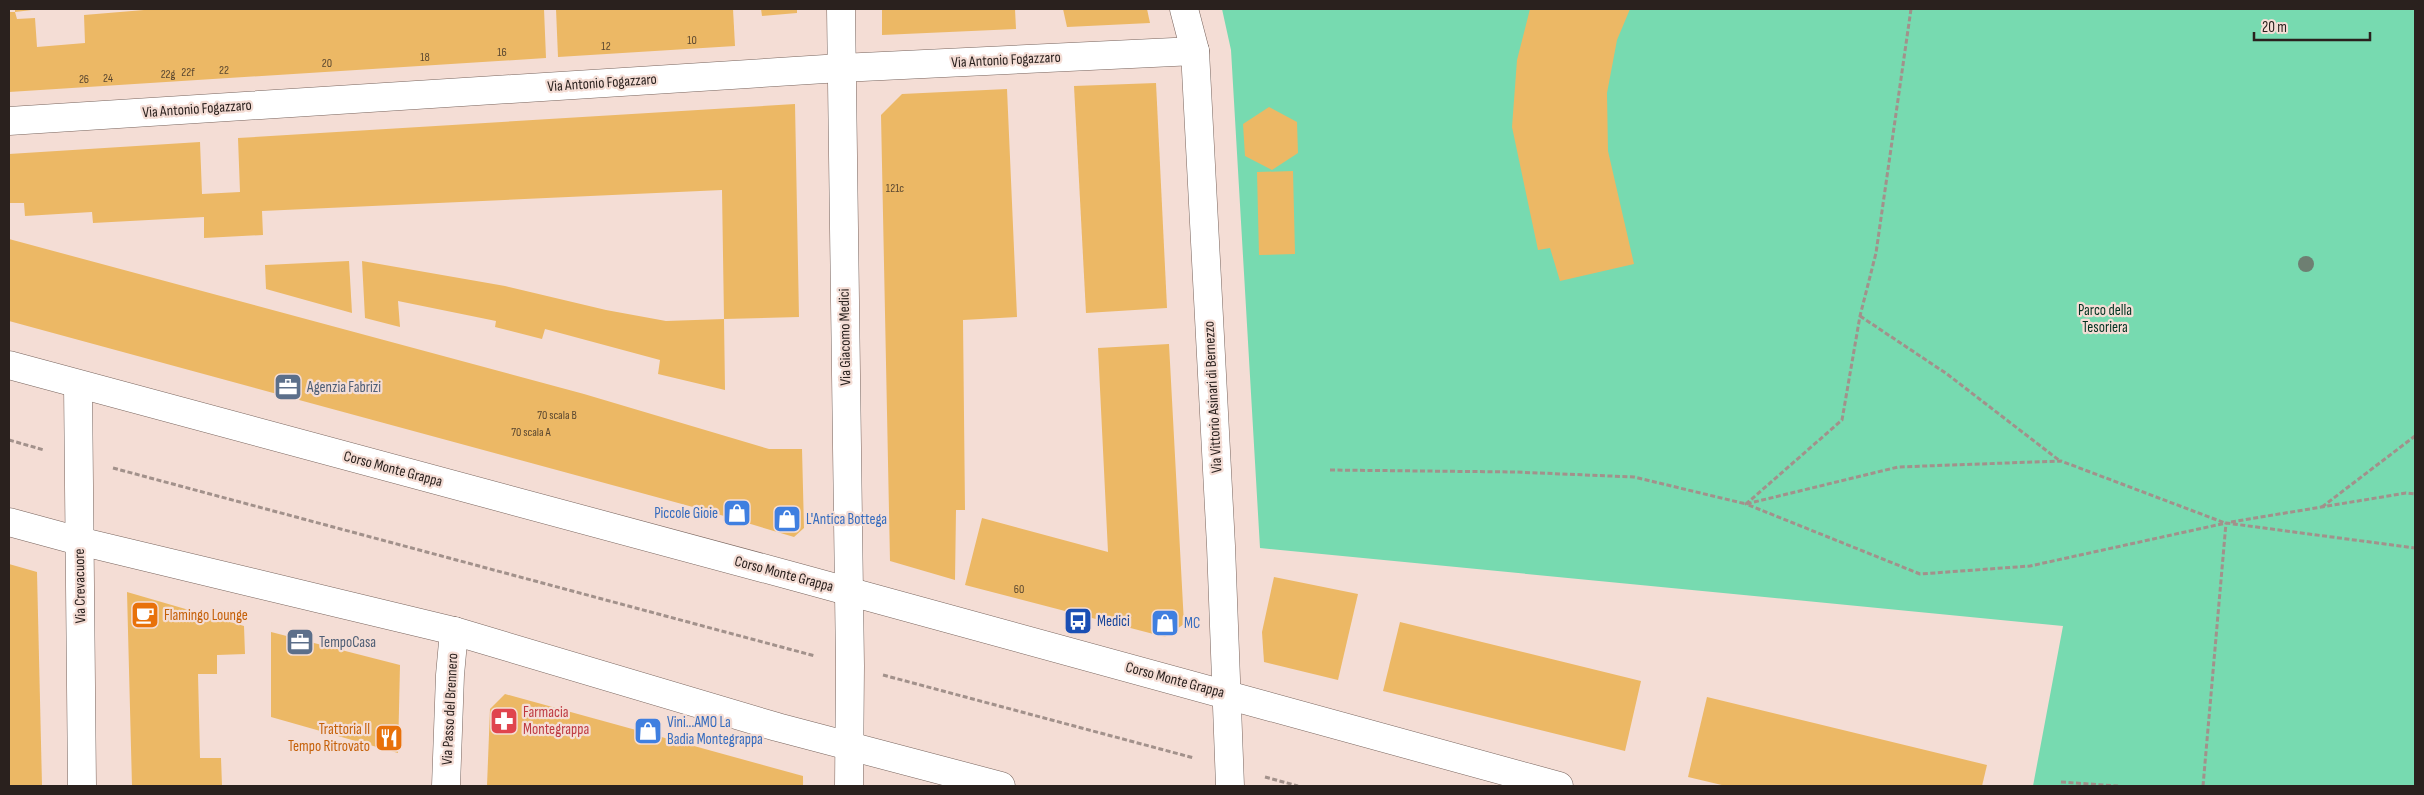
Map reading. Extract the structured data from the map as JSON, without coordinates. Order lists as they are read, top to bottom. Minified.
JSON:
{"streets":{"street":["Via Antonio Fogazzaro","Via Giacomo Medici","Via Vittorio Asinari di Bernezzo","Corso Monte Grappa","Via Crevacuore","Via Passo del Brennero"]},"crossings":[["Via Antonio Fogazzaro","Via Giacomo Medici"],["Via Antonio Fogazzaro","Via Vittorio Asinari di Bernezzo"],["Via Giacomo Medici","Corso Monte Grappa"],["Via Vittorio Asinari di Bernezzo","Corso Monte Grappa"],["Corso Monte Grappa","Via Crevacuore"]],"parks":["Parco della Tesoriera"],"places":{"office":["Agenzia Fabrizi","TempoCasa"],"shop":["Piccole Gioie","L'Antica Bottega","MC","Vini...AMO La Badia Montegrappa"],"cafe":["Flamingo Lounge"],"bus stop":["Medici"],"pharmacy":["Farmacia Montegrappa"],"restaurant":["Trattoria Il Tempo Ritrovato"]},"house_numbers":["10","12","16","18","20","22","22f","22g","24","26","121c","70 scala B","70 scala A","60"],"scale_bar":"20 m"}
